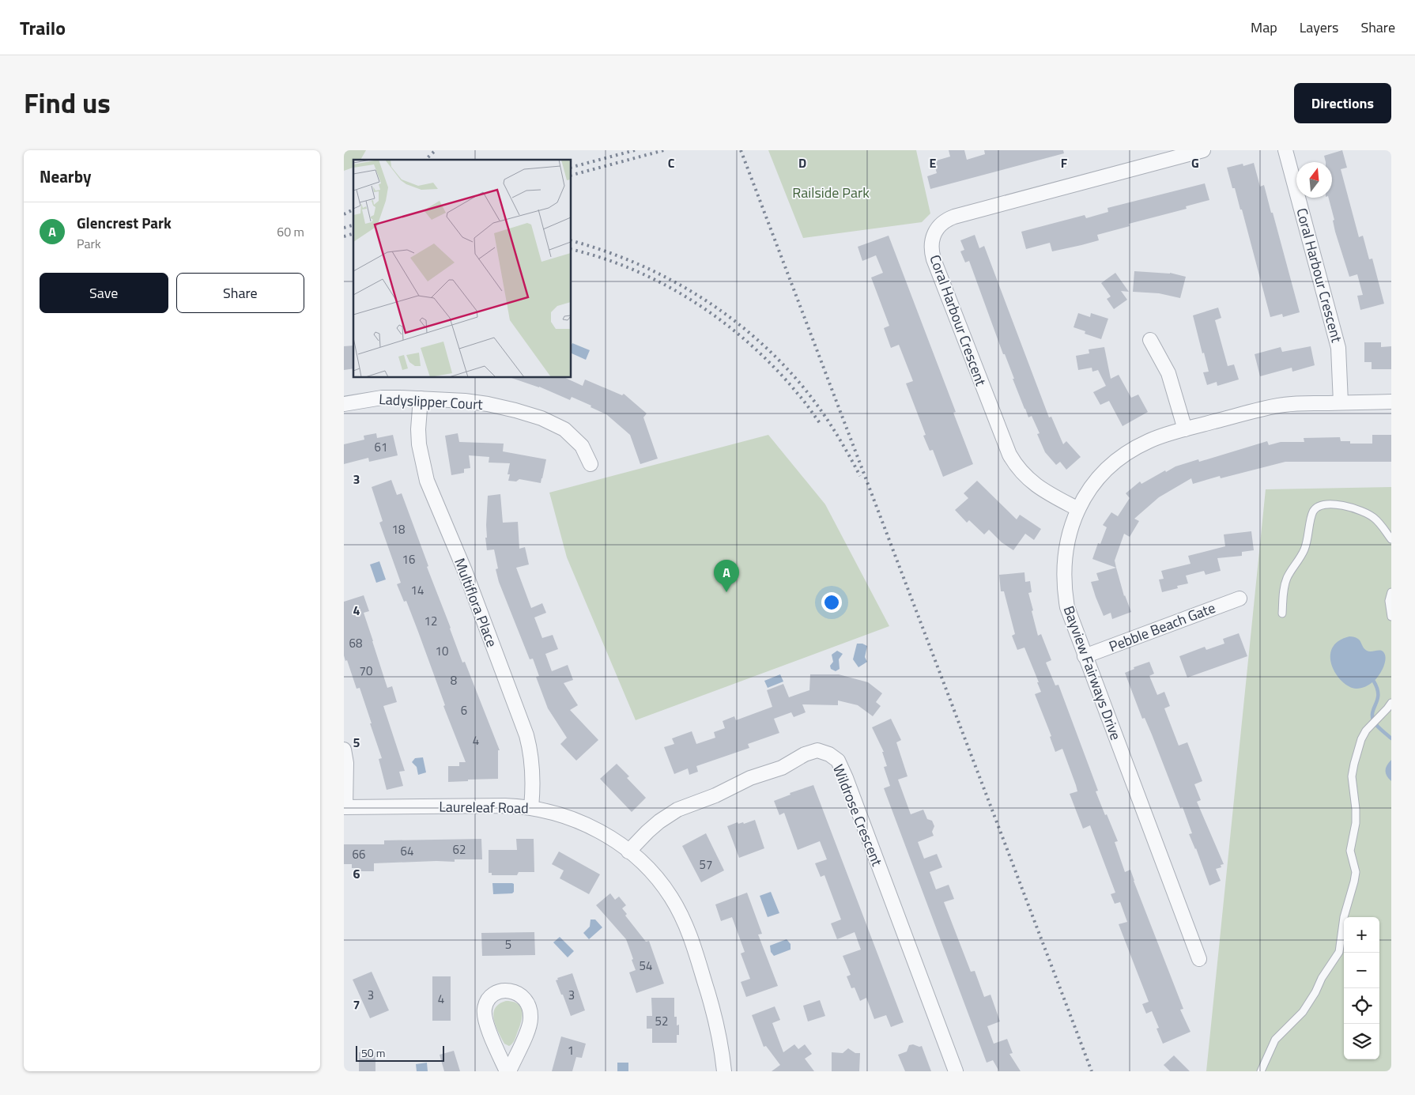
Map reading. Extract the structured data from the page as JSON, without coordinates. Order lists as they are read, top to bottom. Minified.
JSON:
{"streets":{"street":["Coral Harbour Crescent","Ladyslipper Court","Multiflora Place","Pebble Beach Gate","Bayview Fairways Drive","Laureleaf Road","Wildrose Crescent"]},"crossings":[["Coral Harbour Crescent","Bayview Fairways Drive"],["Ladyslipper Court","Multiflora Place"],["Multiflora Place","Laureleaf Road"],["Pebble Beach Gate","Bayview Fairways Drive"],["Laureleaf Road","Wildrose Crescent"]],"parks":["Railside Park"],"house_numbers":["61","18","16","14","12","68","10","70","8","6","4","62","64","66","57","5","54","3","3","4","52","1"],"scale_bar":"50 m","north":"top","page":{"header":"Trailo","nav":["Map","Layers","Share"],"title":"Find us","buttons":["Directions",["Save","Share"]],"heading":"Nearby","list":[{"mark":"A","name":"Glencrest Park","note":"Park","value":"60 m"}],"pins":"A","map_buttons":["+","−"],"scale":"50 m"},"grid":{"columns":["C","D","E","F","G"],"rows":["3","4","5","6","7"]}}
